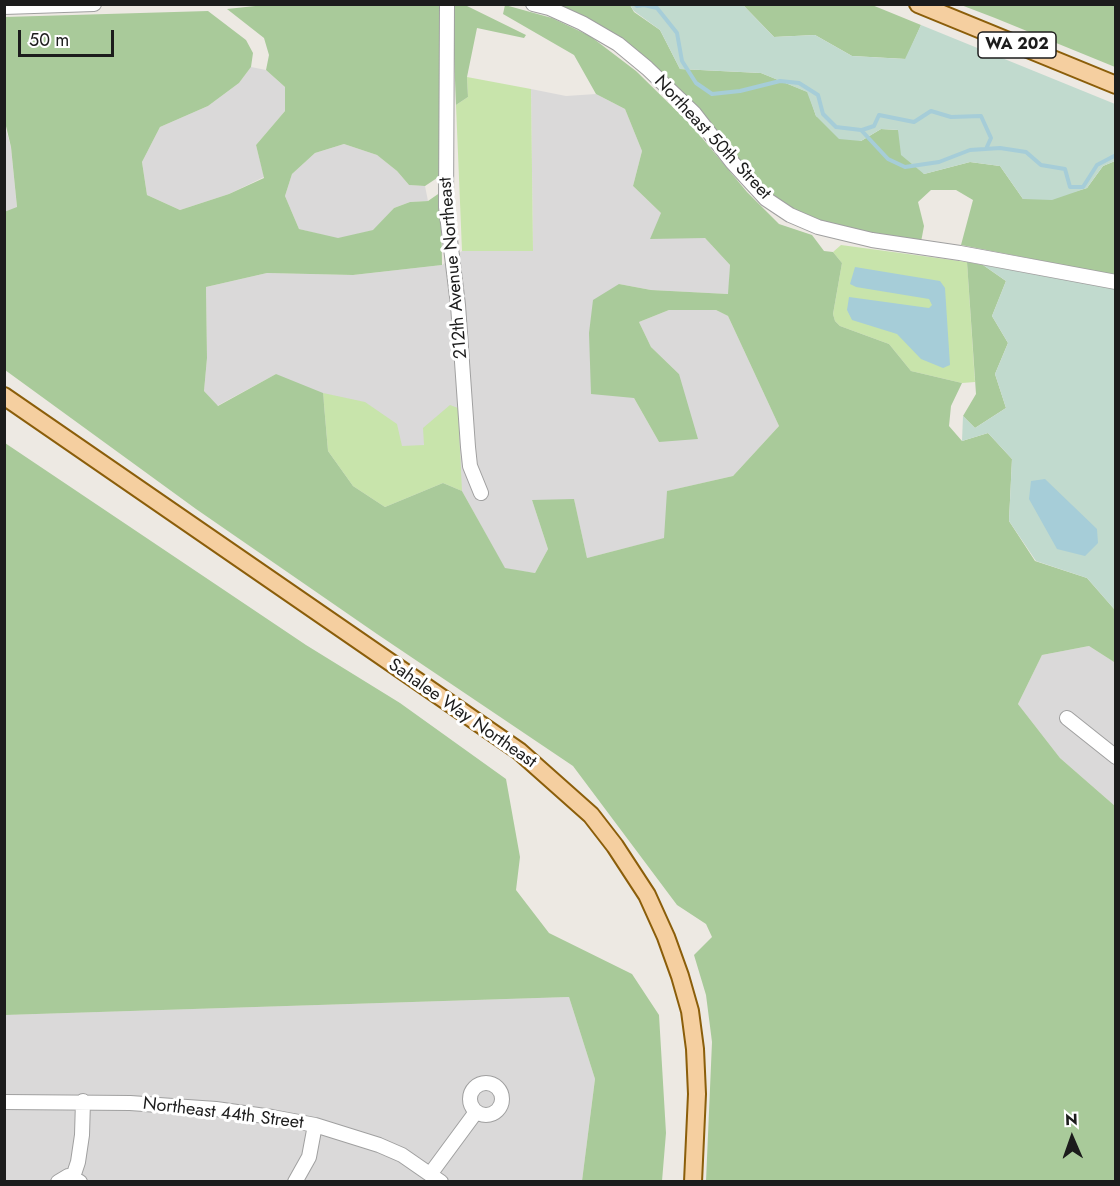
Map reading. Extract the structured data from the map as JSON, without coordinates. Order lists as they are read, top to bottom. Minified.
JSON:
{"streets":{"main road":["WA 202","Sahalee Way Northeast"],"street":["Northeast 50th Street","212th Avenue Northeast","Northeast 44th Street"]},"scale_bar":"50 m","north":"top"}
